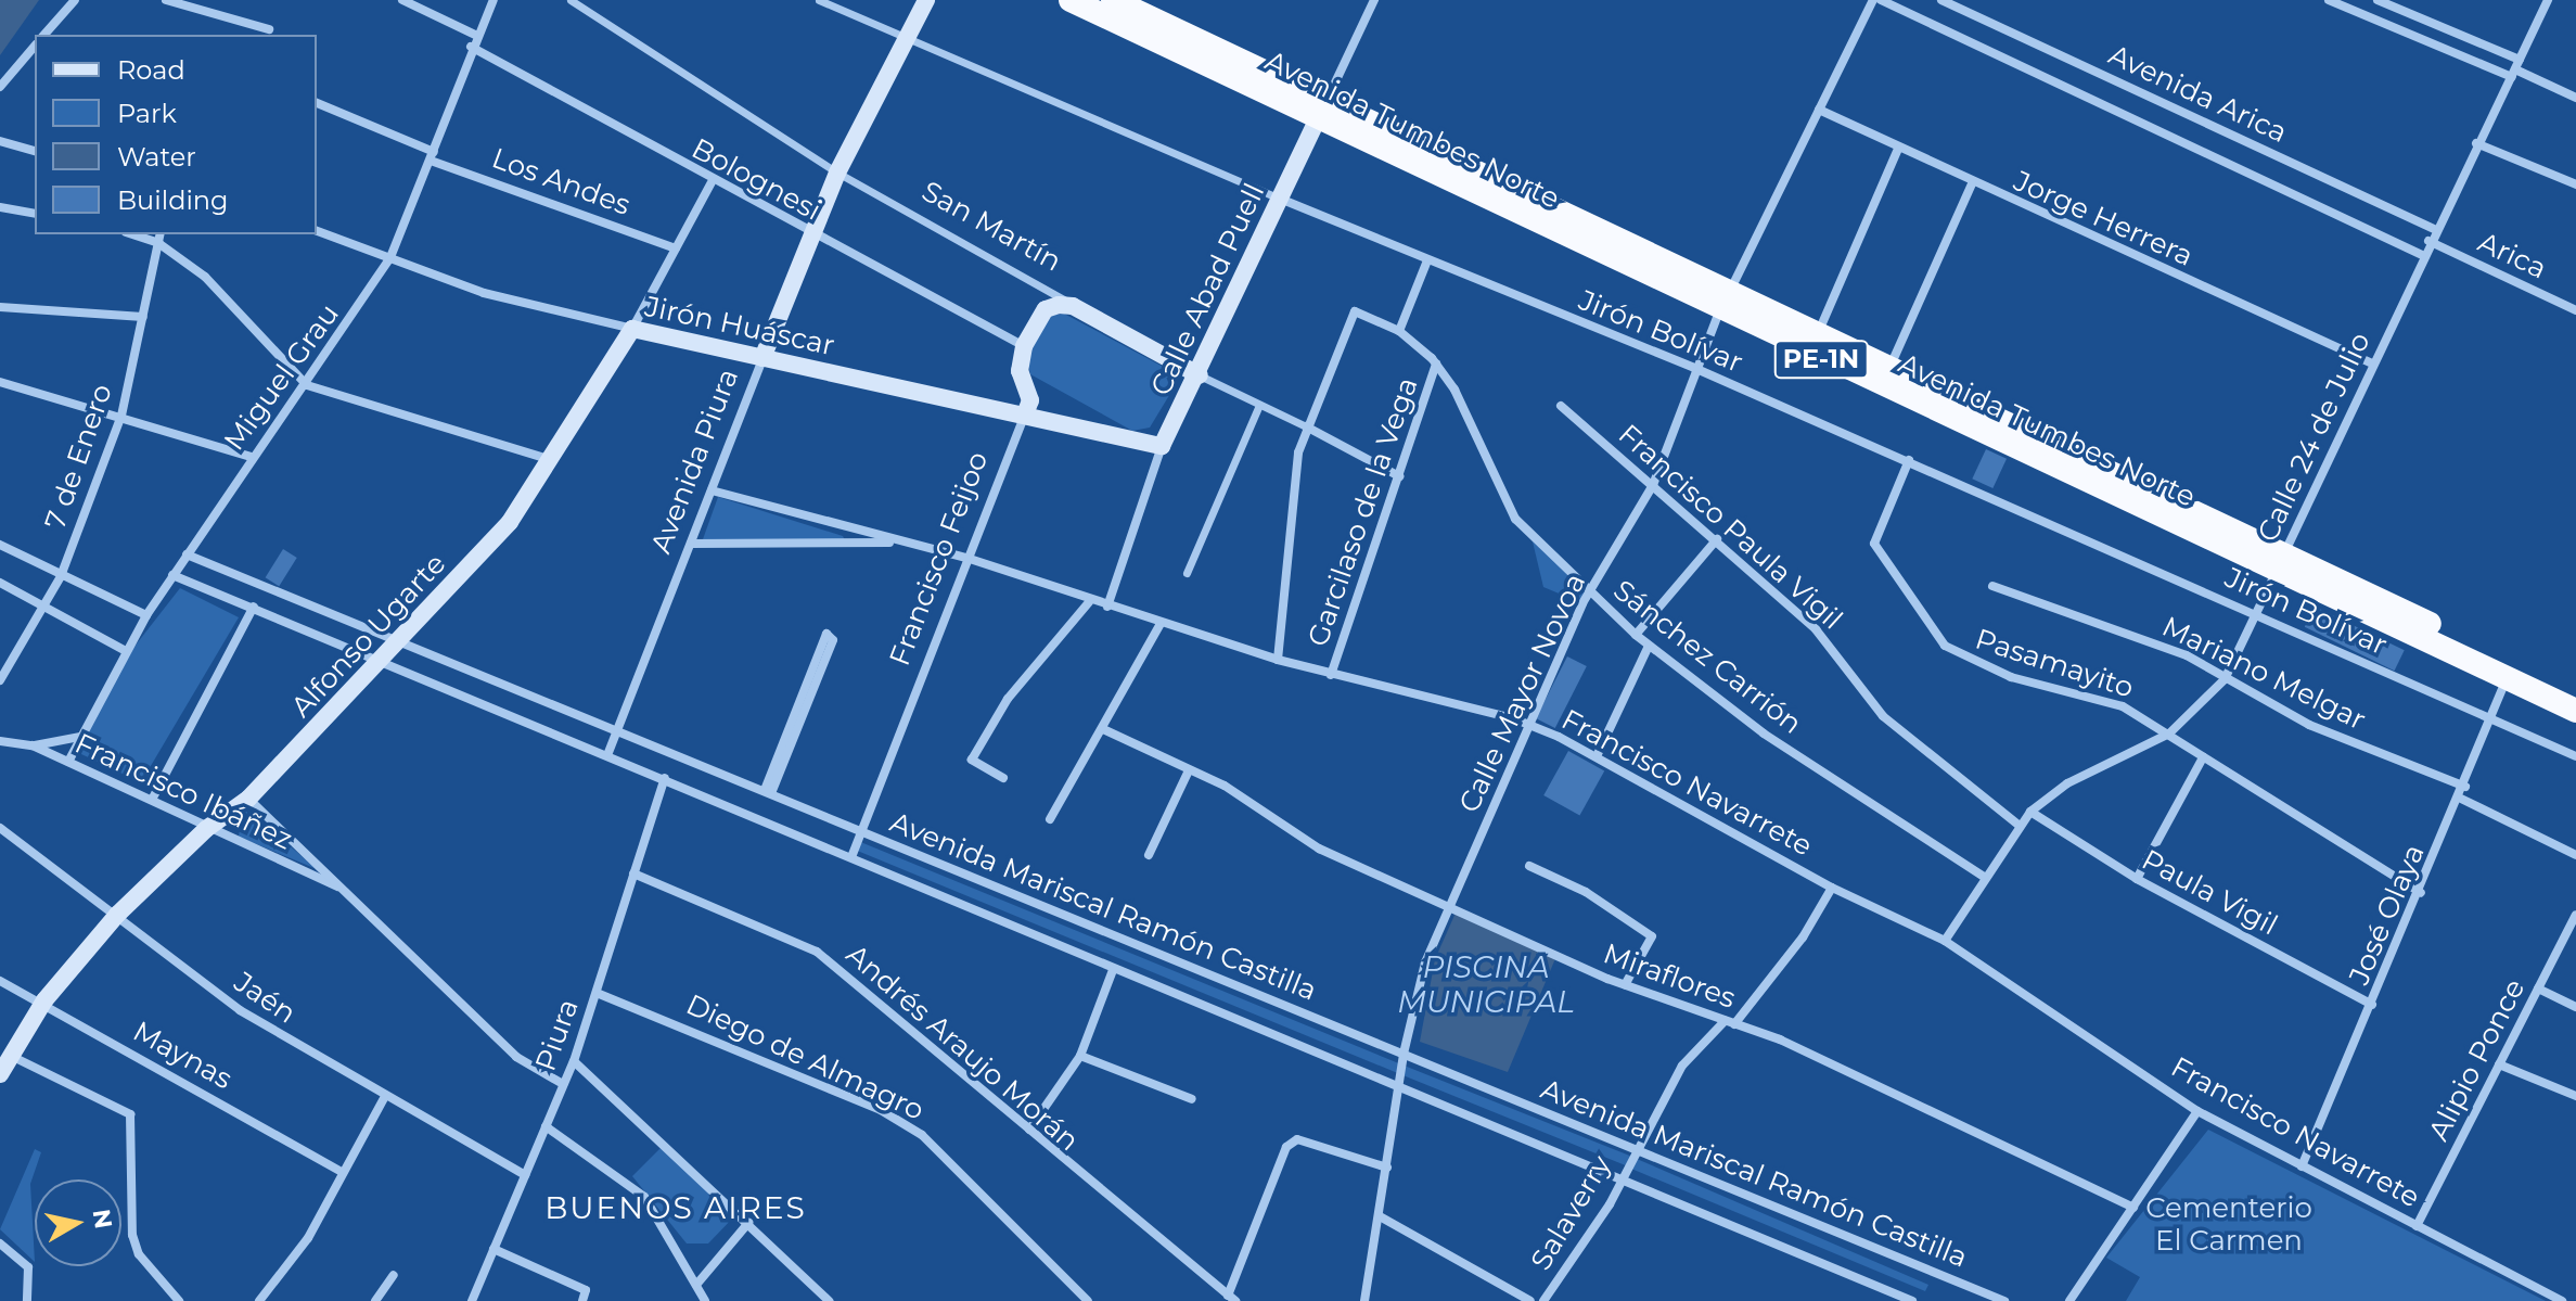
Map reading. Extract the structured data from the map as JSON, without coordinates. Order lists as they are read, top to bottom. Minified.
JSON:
{"streets":{"highway":["Avenida Tumbes Norte","PE-1N"],"main road":["San Martín","Calle Abad Puell","Jirón Huáscar","Avenida Piura","Francisco Feijoo","Alfonso Ugarte"],"street":["Avenida Arica","Bolognesi","Los Andes","Jorge Herrera","Arica","Jirón Bolívar","Miguel Grau","Calle 24 de Julio","7 de Enero","Garcilaso de la Vega","Francisco Paula Vigil","Sánchez Carrión","Pasamayito","Mariano Melgar","Calle Mayor Novoa","Francisco Navarrete","Francisco Ibáñez","Paula Vigil","Avenida Mariscal Ramón Castilla","José Olaya","Miraflores","Jaén","Piura","Andrés Araujo Morán","Maynas","Diego de Almagro","Alipio Ponce","Salaverry"]},"crossings":[["Avenida Arica","Calle 24 de Julio"],["Avenida Tumbes Norte","Calle Abad Puell"],["Avenida Tumbes Norte","Calle 24 de Julio"],["Avenida Tumbes Norte","Calle Mayor Novoa"],["Avenida Tumbes Norte","José Olaya"],["Bolognesi","Miguel Grau"],["Bolognesi","Avenida Piura"],["Bolognesi","Francisco Feijoo"],["Bolognesi","Alfonso Ugarte"],["Los Andes","Miguel Grau"],["Los Andes","Alfonso Ugarte"],["Jorge Herrera","Calle 24 de Julio"],["Jorge Herrera","Calle Mayor Novoa"],["San Martín","Calle Abad Puell"],["San Martín","Avenida Piura"],["San Martín","Garcilaso de la Vega"],["San Martín","Sánchez Carrión"],["Arica","Calle 24 de Julio"],["Calle Abad Puell","Jirón Huáscar"],["Calle Abad Puell","Jirón Bolívar"],["Calle Abad Puell","Francisco Navarrete"],["Jirón Huáscar","Miguel Grau"],["Jirón Huáscar","Avenida Piura"],["Jirón Huáscar","Francisco Feijoo"],["Jirón Huáscar","Alfonso Ugarte"],["Jirón Bolívar","Calle 24 de Julio"],["Jirón Bolívar","Avenida Piura"],["Jirón Bolívar","Pasamayito"],["Jirón Bolívar","Calle Mayor Novoa"],["Jirón Bolívar","José Olaya"],["Miguel Grau","Francisco Ibáñez"],["Miguel Grau","Avenida Mariscal Ramón Castilla"],["Calle 24 de Julio","Francisco Paula Vigil"],["Calle 24 de Julio","Sánchez Carrión"],["Calle 24 de Julio","Pasamayito"],["Calle 24 de Julio","Mariano Melgar"],["Calle 24 de Julio","Francisco Navarrete"],["Calle 24 de Julio","Paula Vigil"],["Avenida Piura","Francisco Navarrete"],["Avenida Piura","Avenida Mariscal Ramón Castilla"],["Garcilaso de la Vega","Sánchez Carrión"],["Garcilaso de la Vega","Francisco Navarrete"],["Francisco Paula Vigil","Calle Mayor Novoa"],["Francisco Feijoo","Francisco Navarrete"],["Francisco Feijoo","Avenida Mariscal Ramón Castilla"],["Alfonso Ugarte","Francisco Ibáñez"],["Alfonso Ugarte","Avenida Mariscal Ramón Castilla"],["Alfonso Ugarte","Jaén"],["Alfonso Ugarte","Maynas"],["Sánchez Carrión","Calle Mayor Novoa"],["Pasamayito","José Olaya"],["Mariano Melgar","José Olaya"],["Calle Mayor Novoa","Francisco Navarrete"],["Calle Mayor Novoa","Avenida Mariscal Ramón Castilla"],["Calle Mayor Novoa","Miraflores"],["Francisco Navarrete","José Olaya"],["Francisco Navarrete","Alipio Ponce"],["Francisco Navarrete","Salaverry"],["Francisco Ibáñez","Piura"],["Paula Vigil","José Olaya"],["Avenida Mariscal Ramón Castilla","Piura"],["Avenida Mariscal Ramón Castilla","Salaverry"],["Miraflores","Salaverry"],["Jaén","Piura"],["Piura","Andrés Araujo Morán"],["Piura","Diego de Almagro"]],"districts":["BUENOS AIRES"],"water":["PISCINA MUNICIPAL"],"parks":["Cementerio El Carmen"],"legend":["Road","Park","Water","Building"],"north":"right"}
